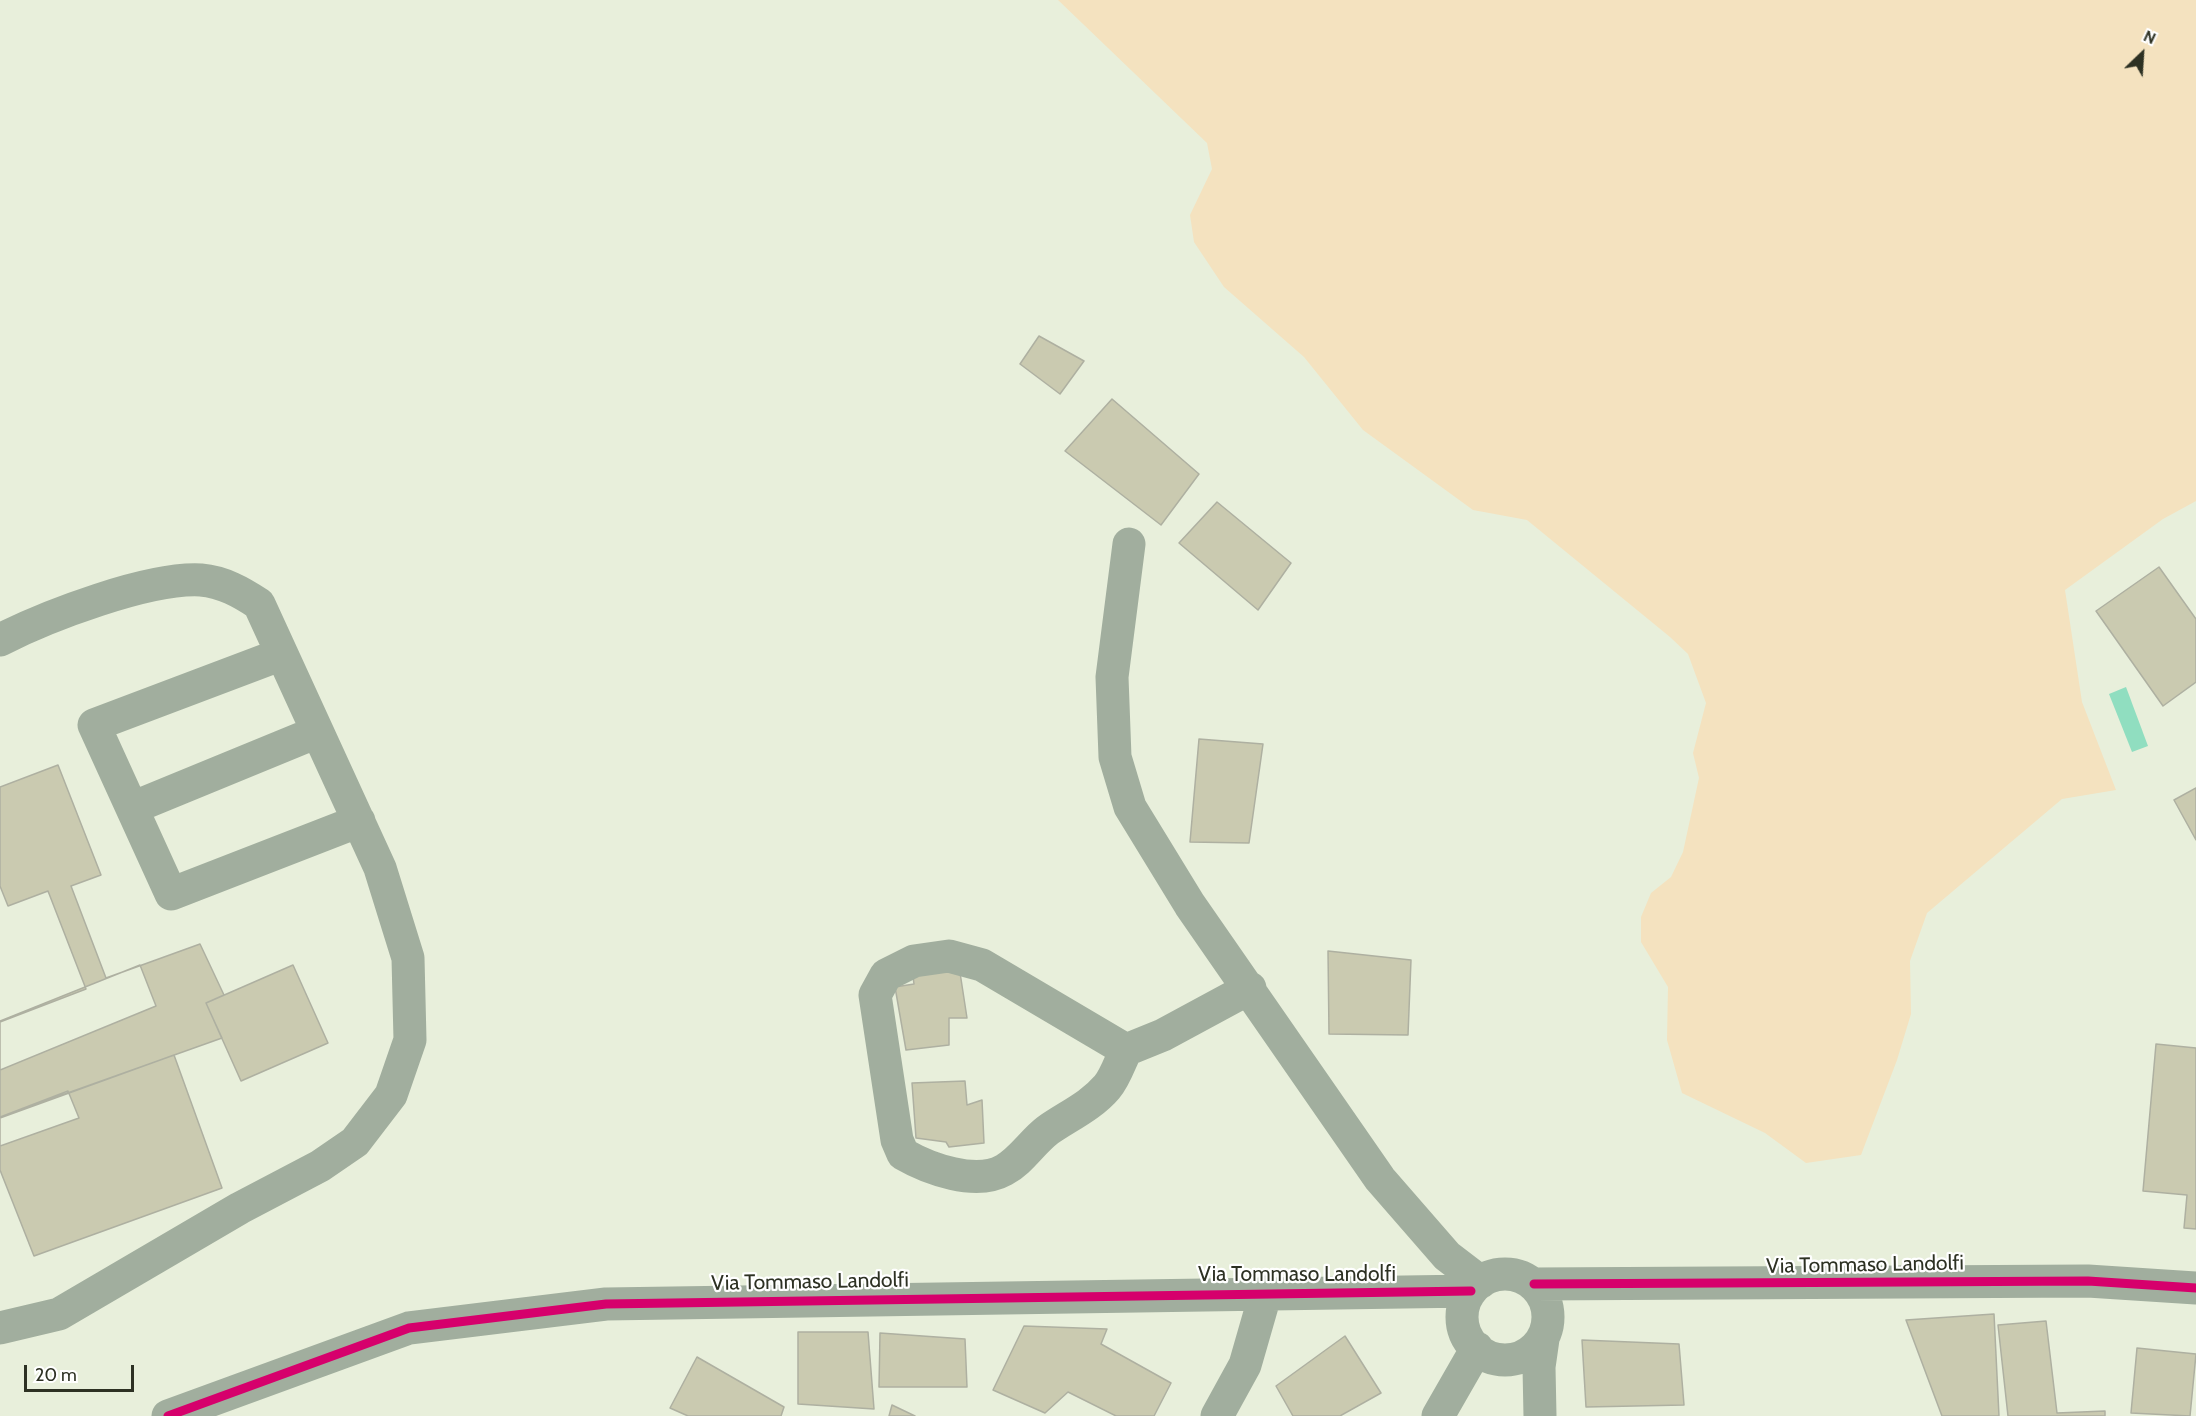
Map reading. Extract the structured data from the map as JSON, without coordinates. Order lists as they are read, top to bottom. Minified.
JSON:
{"streets":{"street":["Via Tommaso Landolfi"]},"scale_bar":"20 m","north":"top right"}
